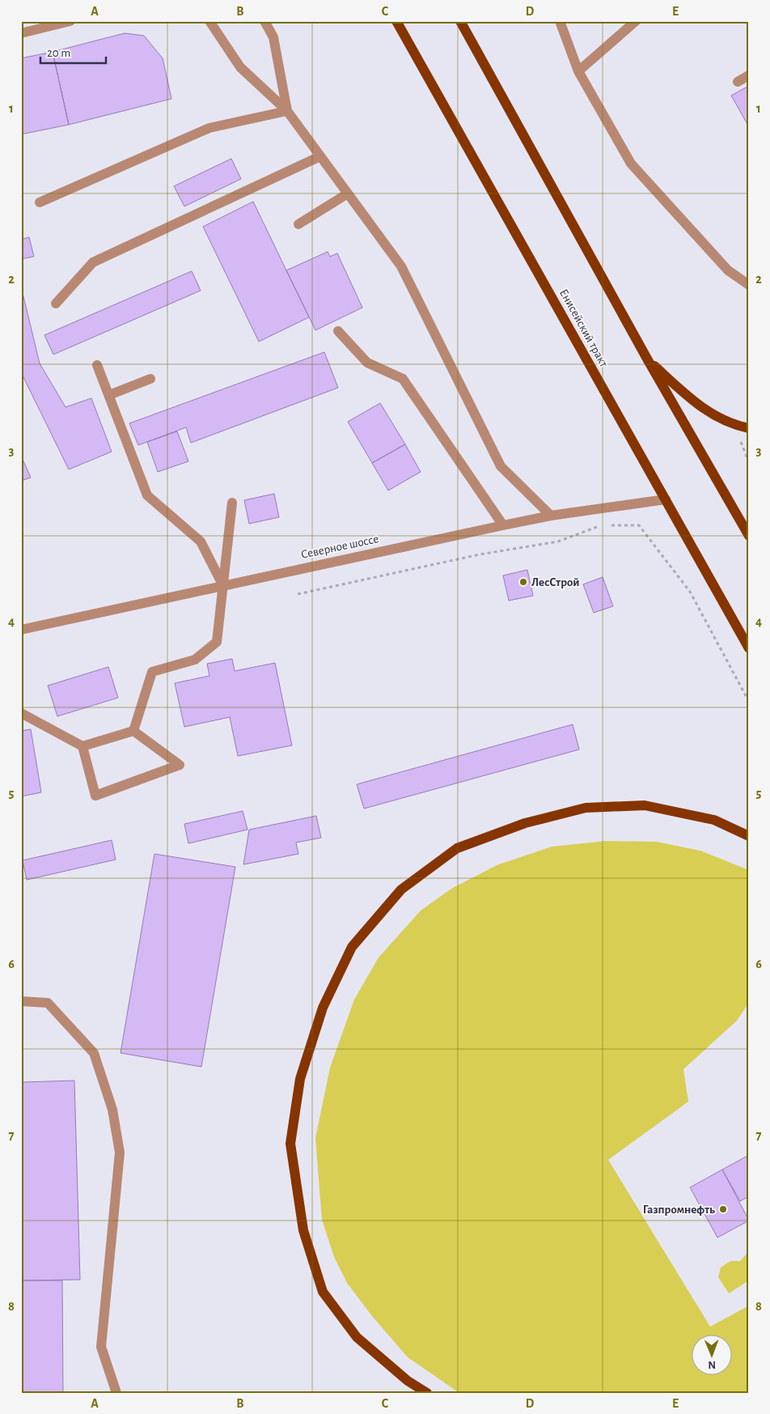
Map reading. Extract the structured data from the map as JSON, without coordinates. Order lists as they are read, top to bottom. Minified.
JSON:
{"streets":{"main road":["Енисейский тракт"],"street":["Северное шоссе"]},"crossings":[["Енисейский тракт","Северное шоссе"]],"places":["ЛесСтрой","Газпромнефть"],"scale_bar":"20 m","north":"bottom","grid":{"columns":["A","B","C","D","E"],"rows":["1","2","3","4","5","6","7","8"]}}
